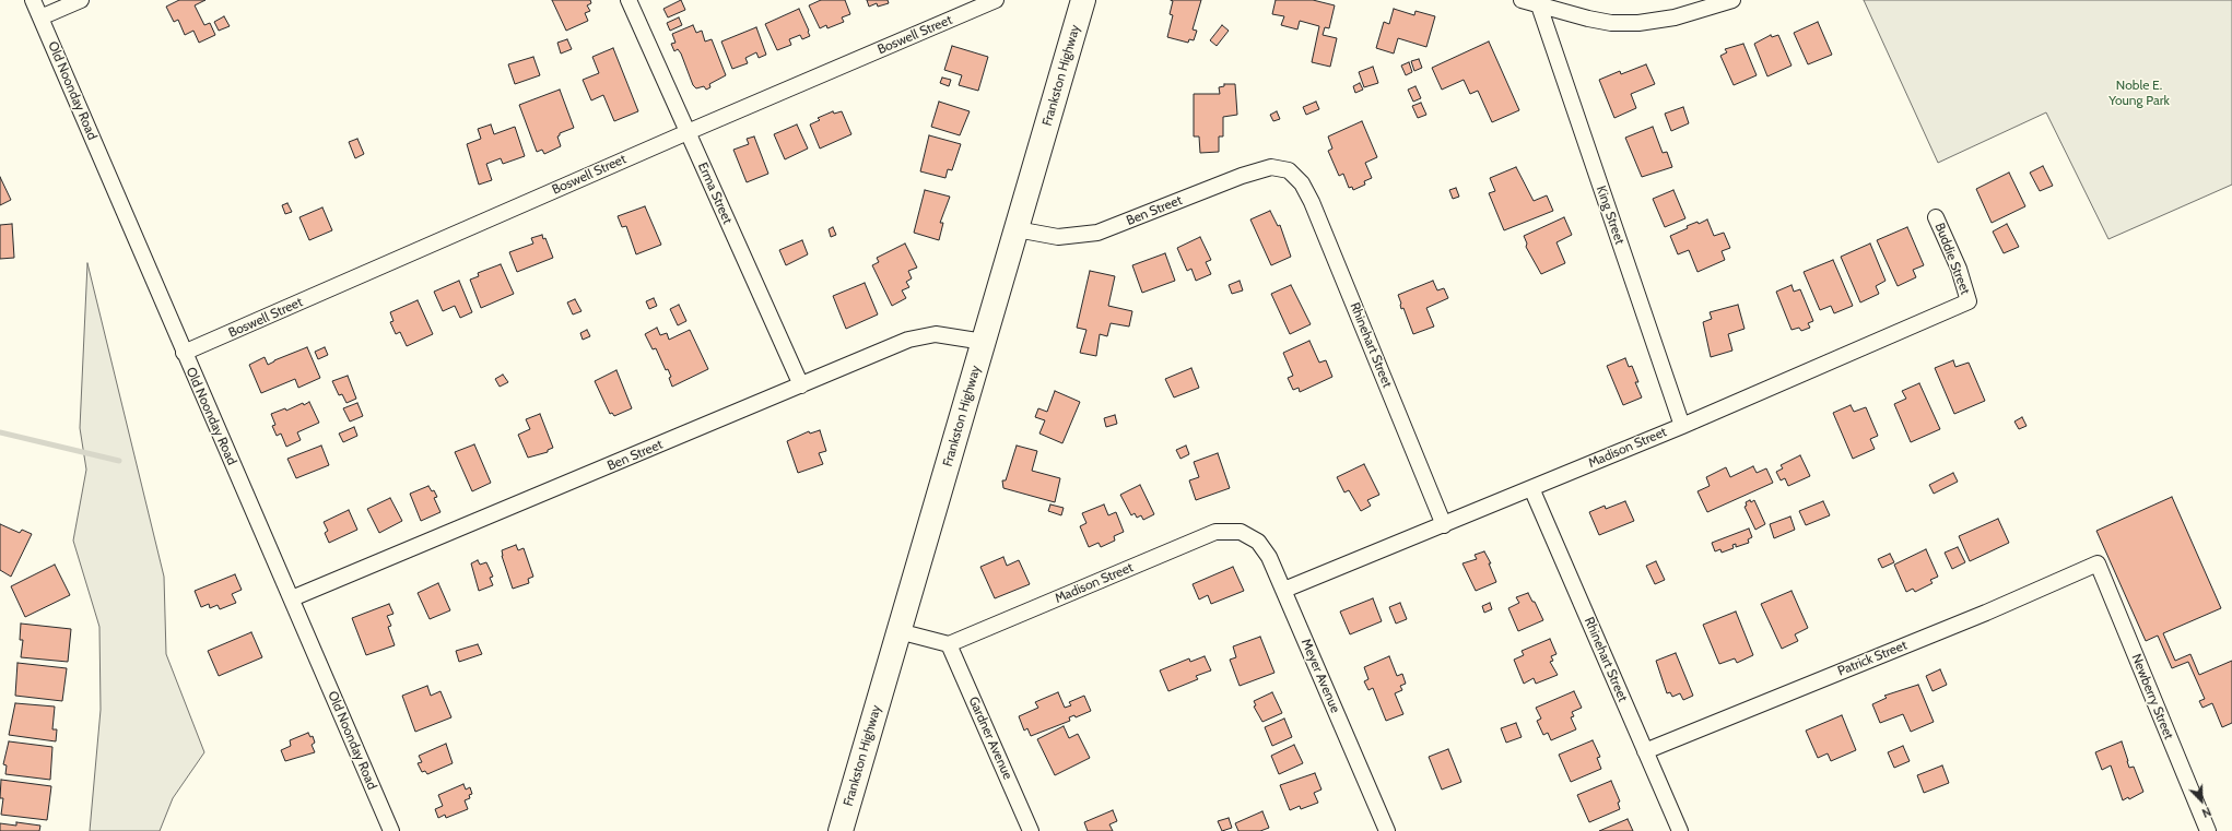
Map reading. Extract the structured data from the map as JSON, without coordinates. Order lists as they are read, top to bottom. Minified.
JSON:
{"streets":{"main road":["Frankston Highway"],"street":["Boswell Street","Old Noonday Road","Erma Street","Ben Street","King Street","Buddie Street","Rhinehart Street","Madison Street","Patrick Street","Meyer Avenue","Newberry Street","Gardner Avenue"]},"crossings":[["Boswell Street","Old Noonday Road"],["Boswell Street","Erma Street"],["Frankston Highway","Ben Street"],["Old Noonday Road","Ben Street"],["Erma Street","Ben Street"],["Ben Street","Rhinehart Street"],["King Street","Madison Street"],["Buddie Street","Madison Street"],["Rhinehart Street","Madison Street"],["Rhinehart Street","Patrick Street"],["Madison Street","Meyer Avenue"],["Madison Street","Gardner Avenue"],["Patrick Street","Newberry Street"]],"parks":["Noble E. Young Park"],"north":"bottom right"}
